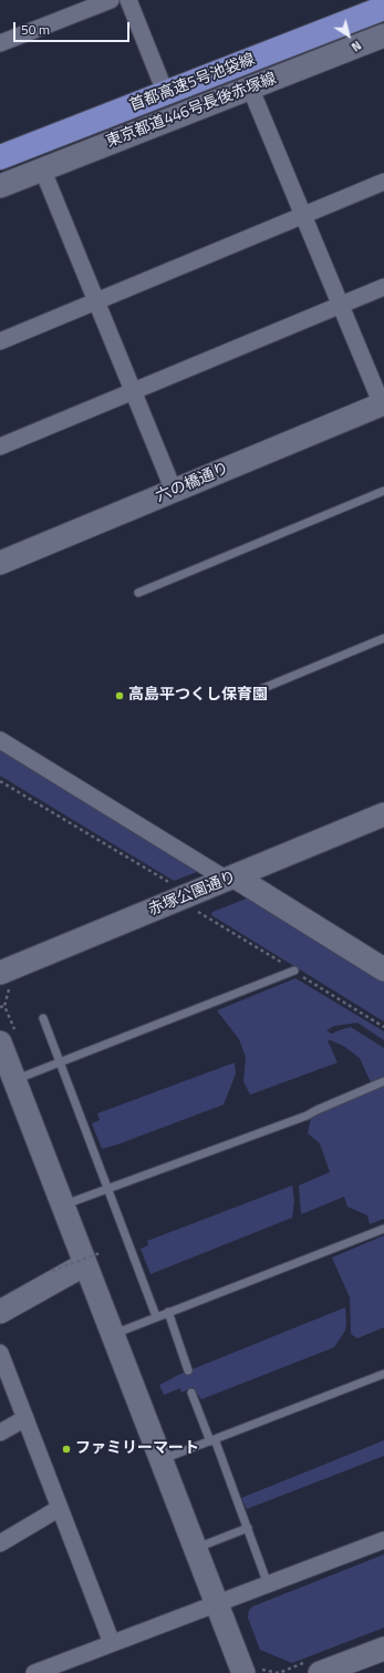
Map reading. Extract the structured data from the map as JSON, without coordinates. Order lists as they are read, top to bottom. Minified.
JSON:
{"streets":{"highway":["首都高速5号池袋線"],"street":["東京都道446号長後赤塚線","六の橋通り","赤塚公園通り"]},"places":["高島平つくし保育園","ファミリーマート"],"scale_bar":"50 m","north":"bottom right"}
